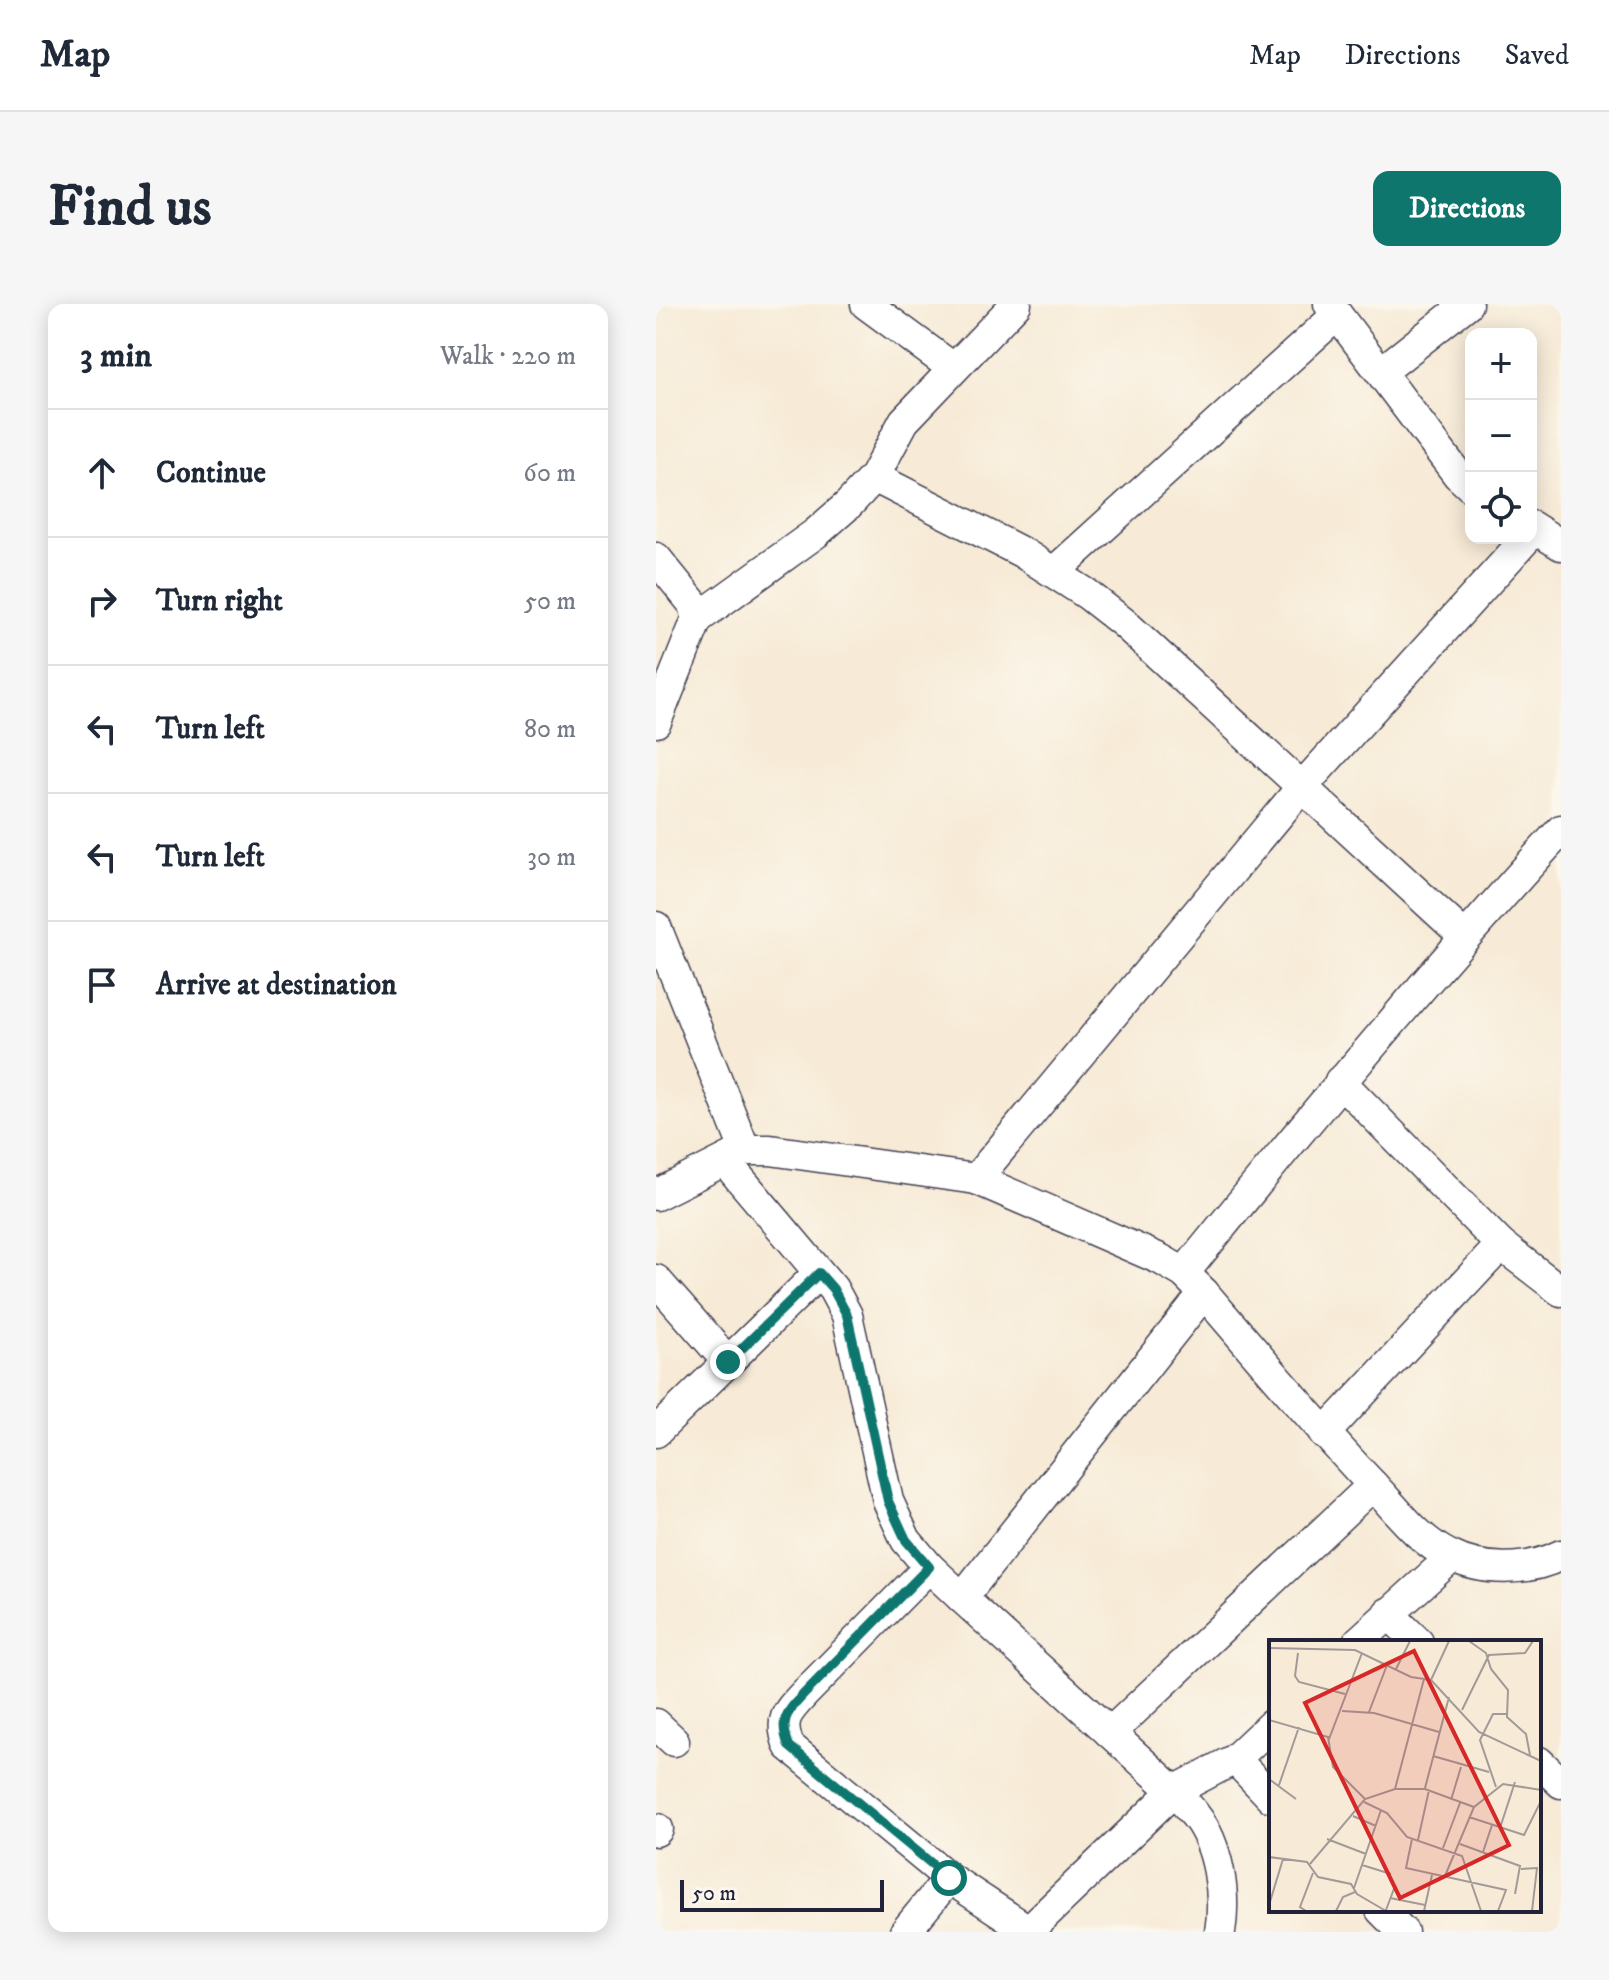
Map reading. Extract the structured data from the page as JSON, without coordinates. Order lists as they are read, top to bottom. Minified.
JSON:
{"scale_bar":"50 m","page":{"header":"Map","nav":["Map","Directions","Saved"],"buttons":"Directions","title":"Find us","heading":["3 min","Walk · 220 m"],"map_buttons":["+","−"],"list":[["Continue","60 m"],["Turn right","50 m"],["Turn left","80 m"],["Turn left","30 m"],"Arrive at destination"],"scale":"50 m"}}
